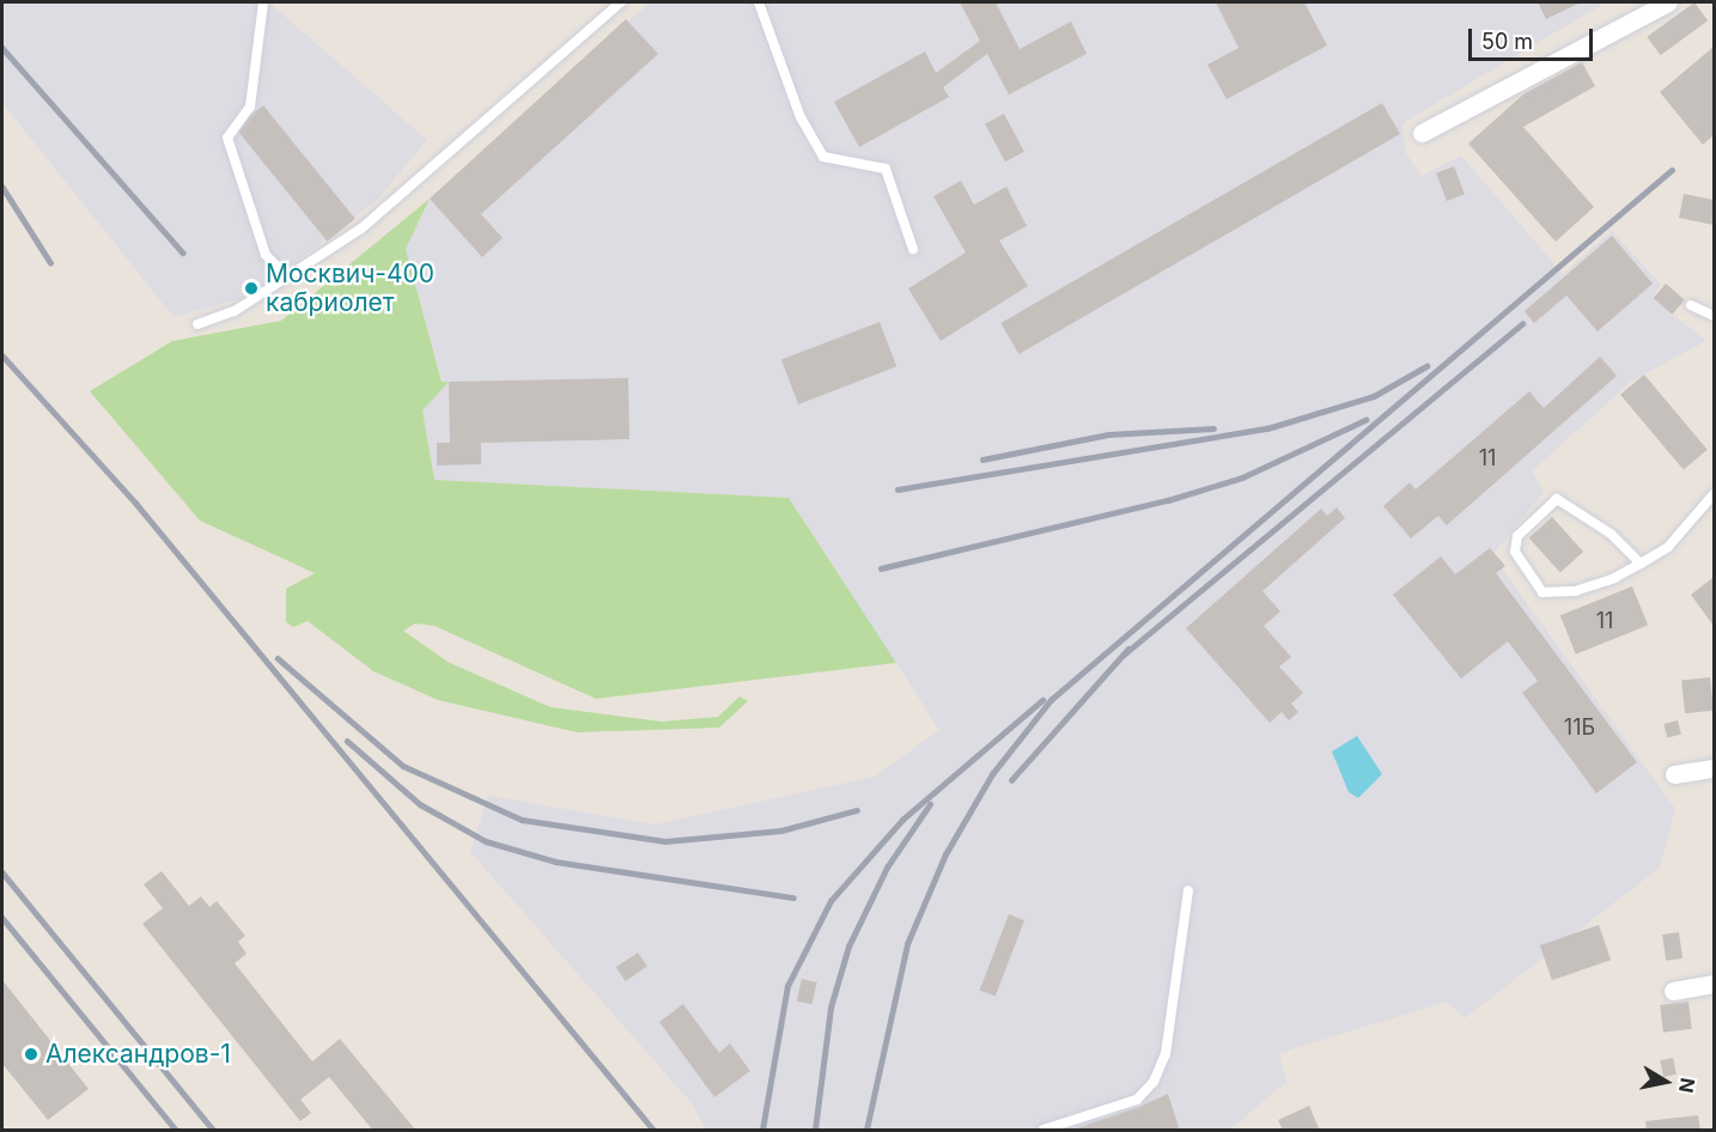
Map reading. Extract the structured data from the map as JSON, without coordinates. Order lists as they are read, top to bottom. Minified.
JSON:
{"places":["Москвич-400 кабриолет","Александров-1"],"house_numbers":["11","11","11Б"],"scale_bar":"50 m","north":"right"}
